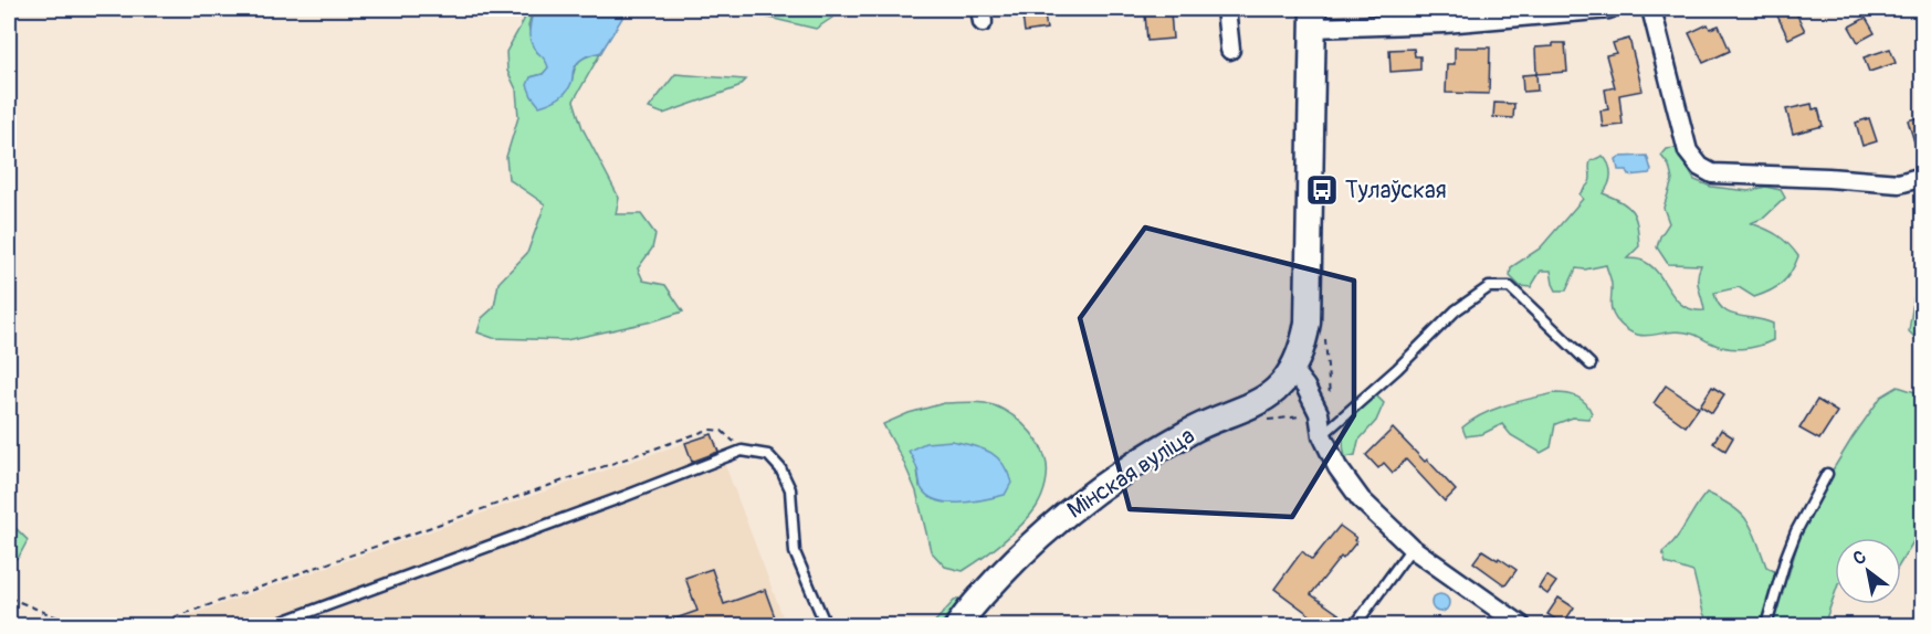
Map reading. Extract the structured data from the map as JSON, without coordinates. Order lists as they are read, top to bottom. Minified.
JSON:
{"streets":{"main road":["Мінская вуліца"]},"places":{"bus stop":["Тулаўская"]},"north":"top left"}
